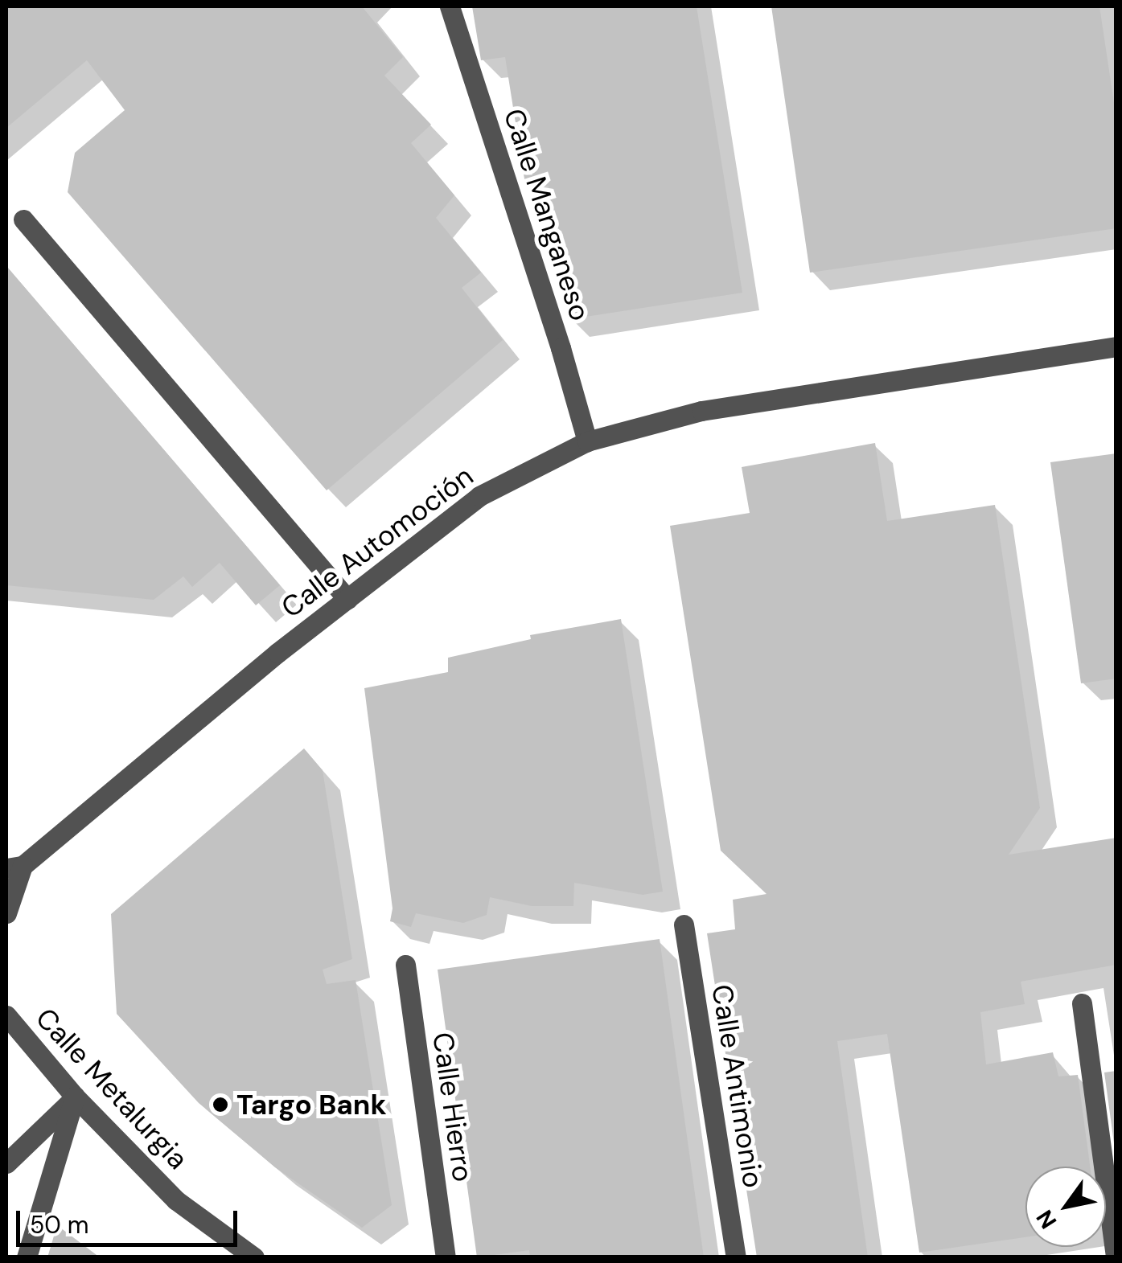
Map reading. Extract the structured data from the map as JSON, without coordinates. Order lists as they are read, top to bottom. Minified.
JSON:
{"streets":{"street":["Calle Manganeso","Calle Automoción","Calle Antimonio","Calle Metalurgia","Calle Hierro"]},"crossings":[["Calle Manganeso","Calle Automoción"]],"places":["Targo Bank"],"scale_bar":"50 m","north":"bottom left"}
